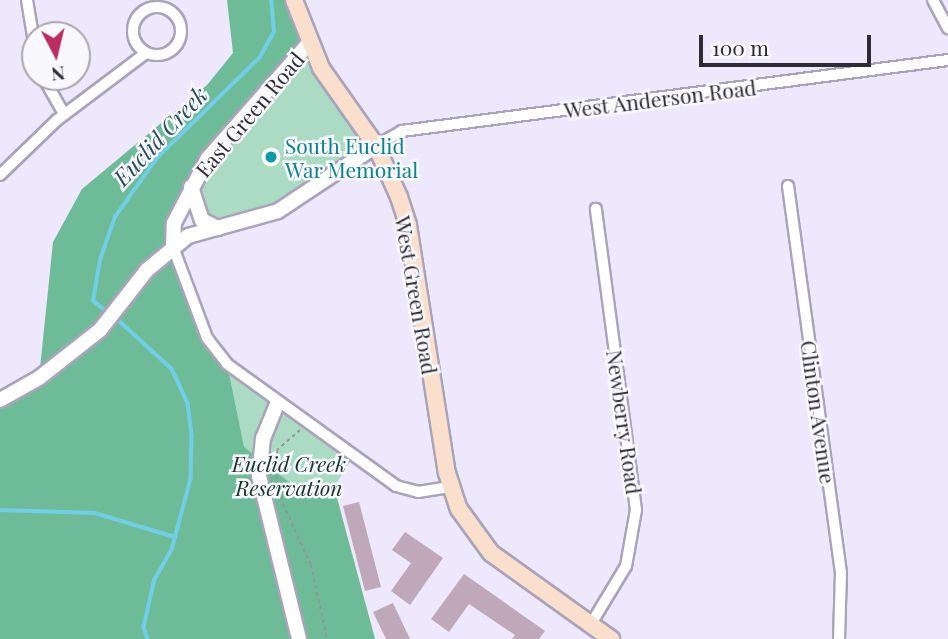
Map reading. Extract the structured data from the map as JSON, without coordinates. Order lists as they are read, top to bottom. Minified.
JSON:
{"streets":{"main road":["West Green Road"],"street":["West Anderson Road","East Green Road","Clinton Avenue","Newberry Road"]},"crossings":[["West Anderson Road","West Green Road"],["East Green Road","West Green Road"],["West Green Road","Newberry Road"]],"water":["Euclid Creek"],"parks":["Euclid Creek Reservation"],"places":["South Euclid War Memorial"],"scale_bar":"100 m","north":"bottom"}
